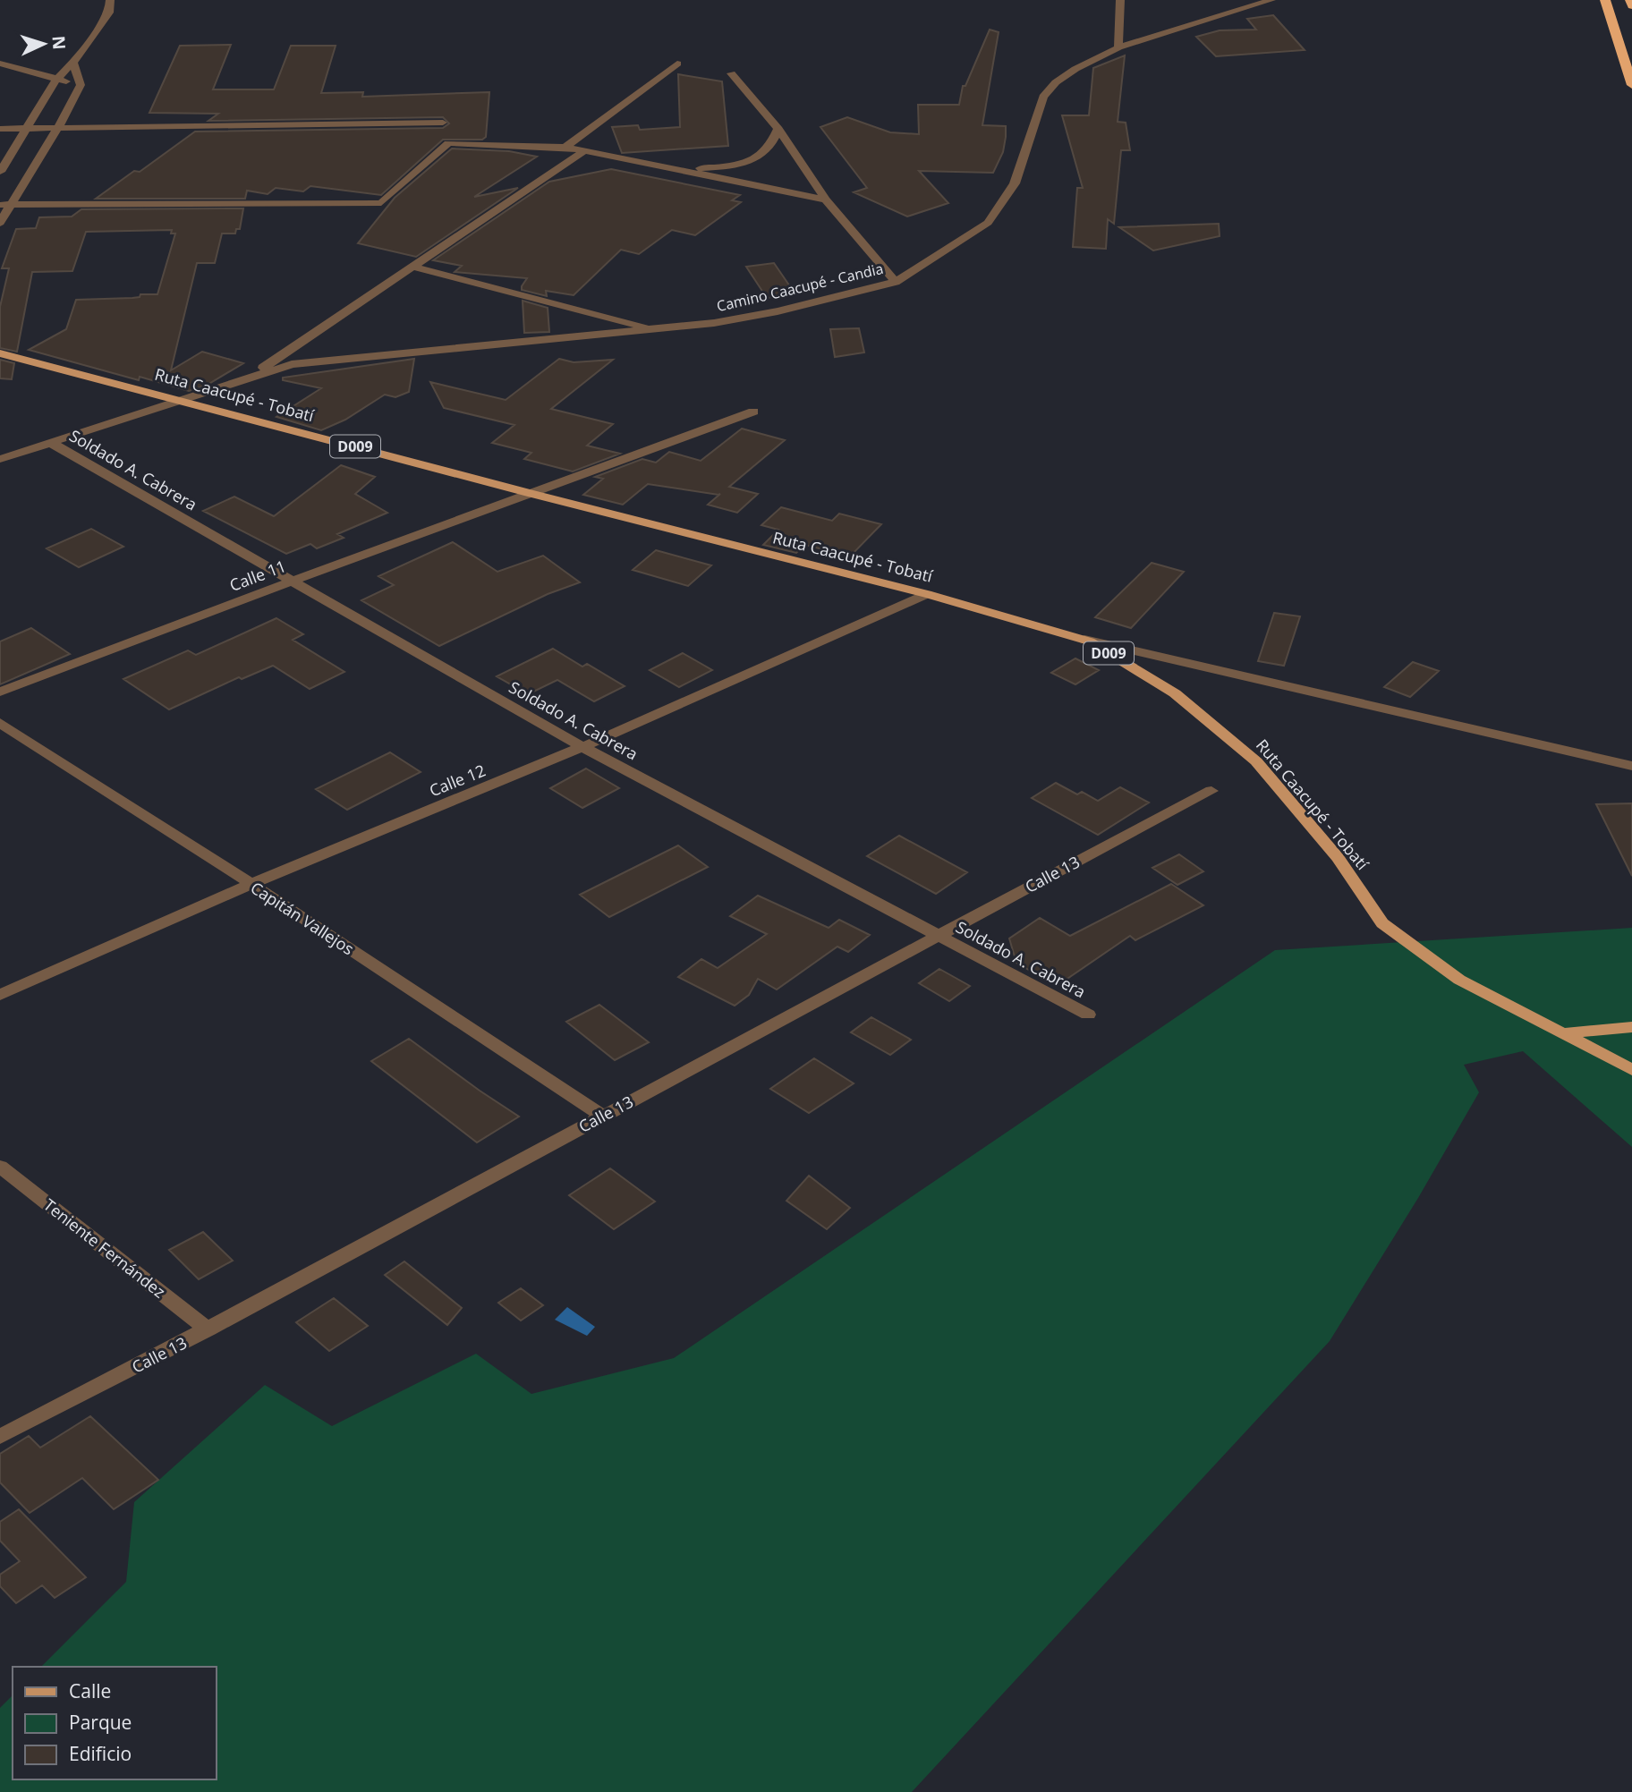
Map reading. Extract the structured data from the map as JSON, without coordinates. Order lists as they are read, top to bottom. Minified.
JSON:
{"streets":{"main road":["Ruta Caacupé - Tobatí","D009"],"street":["Camino Caacupé - Candia","Soldado A. Cabrera","Calle 11","Calle 12","Calle 13","Capitán Vallejos","Teniente Fernández"]},"crossings":[["Camino Caacupé - Candia","Ruta Caacupé - Tobatí"],["Camino Caacupé - Candia","Soldado A. Cabrera"],["Ruta Caacupé - Tobatí","Calle 11"],["Ruta Caacupé - Tobatí","Calle 12"],["Soldado A. Cabrera","Calle 11"],["Soldado A. Cabrera","Calle 12"],["Soldado A. Cabrera","Calle 13"],["Calle 12","Capitán Vallejos"],["Calle 13","Capitán Vallejos"],["Calle 13","Teniente Fernández"]],"legend":["Calle","Parque","Edificio"],"north":"right"}
